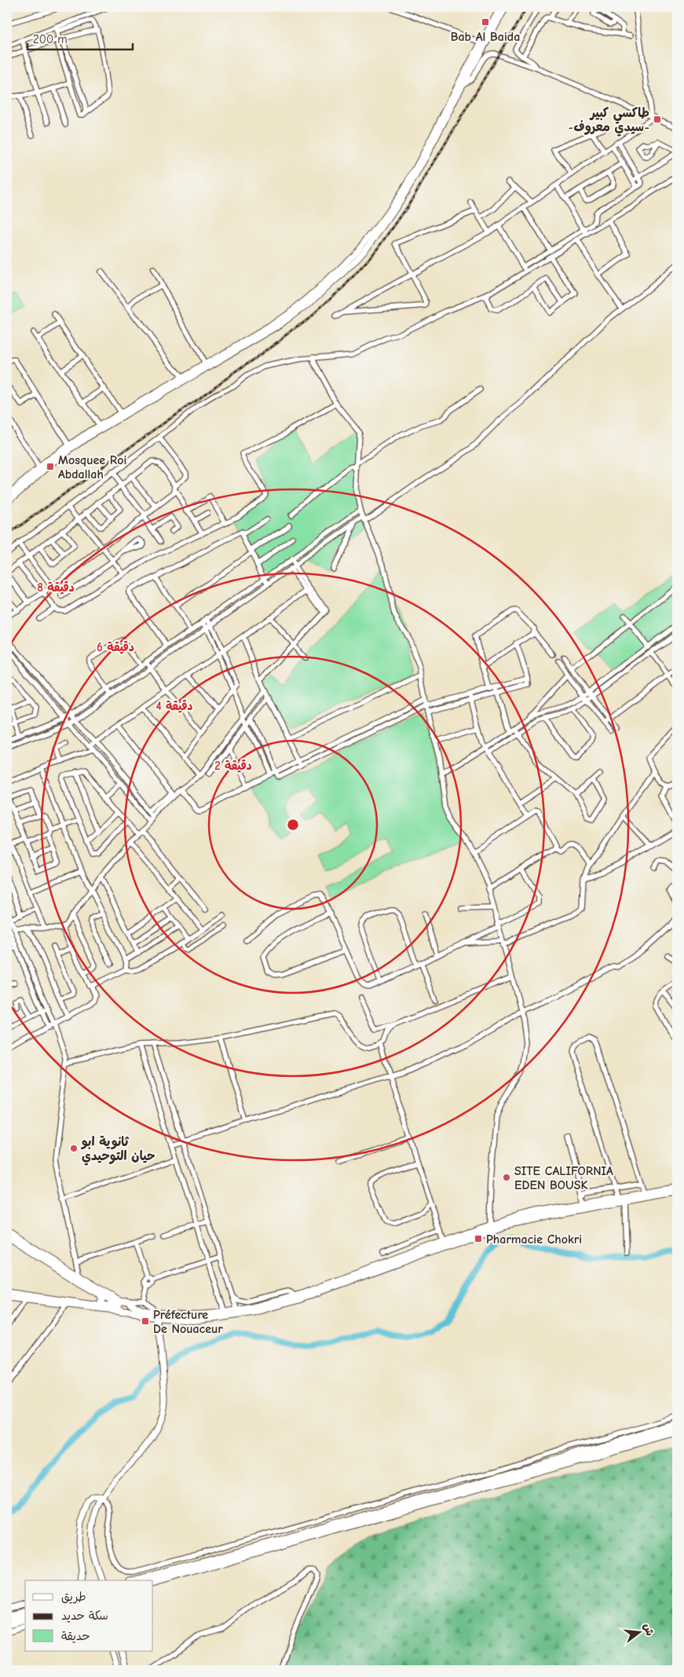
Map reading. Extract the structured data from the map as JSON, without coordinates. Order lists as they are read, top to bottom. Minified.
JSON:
{"places":{"transit":["Bab Al Baida","طاكسي كبير -سيدي معروف-","Mosquee Roi Abdallah","Pharmacie Chokri","Préfecture De Nouaceur"],"other":["ثانوية ابو حيان التوحيدي","SITE CALIFORNIA EDEN BOUSK"]},"legend":["طريق","سكة حديد","حديقة"],"scale_bar":"200 m","north":"right","rings":["8 دقيقة","6 دقيقة","4 دقيقة","2 دقيقة"]}
